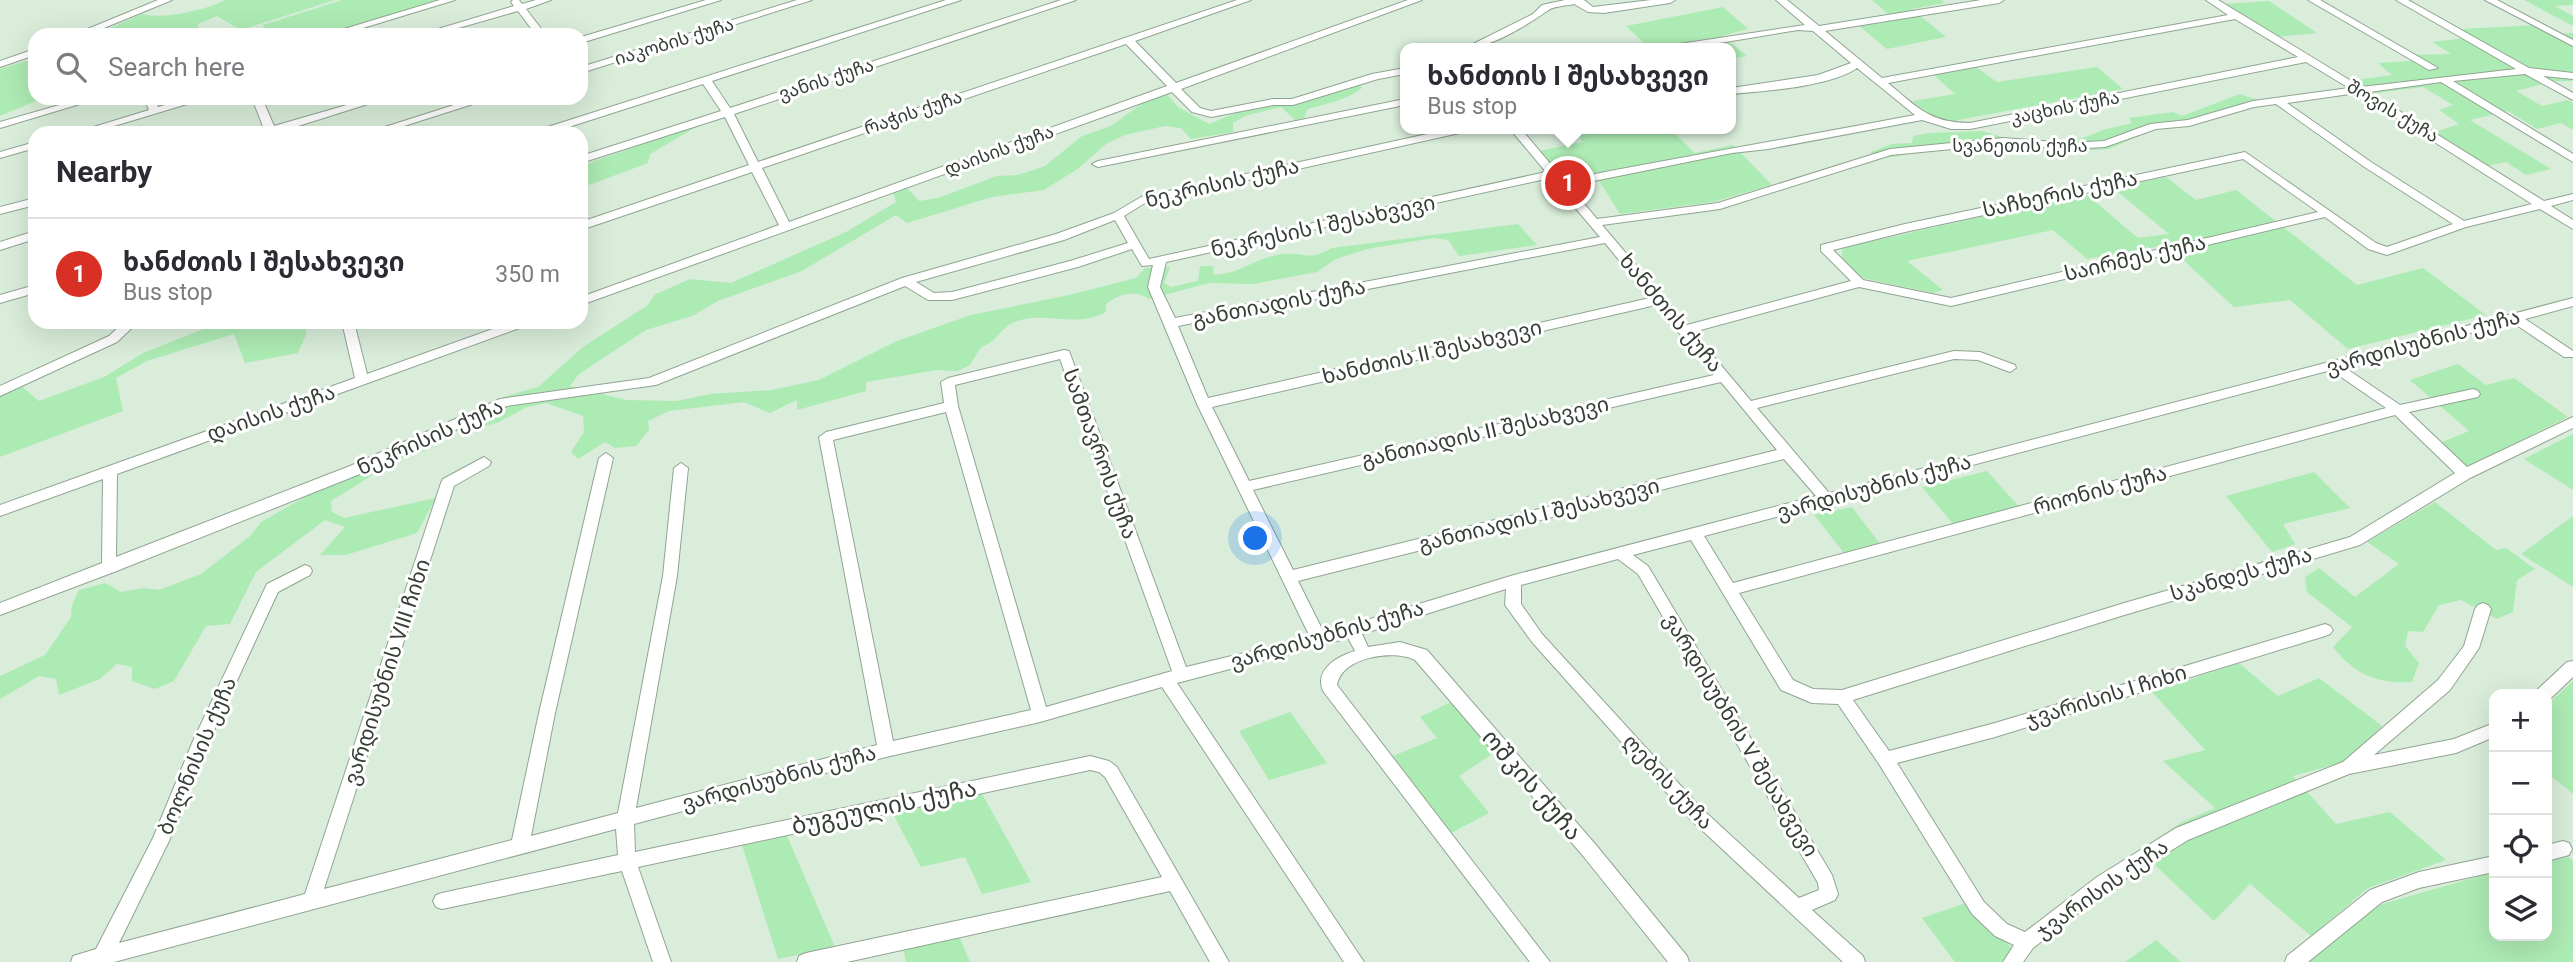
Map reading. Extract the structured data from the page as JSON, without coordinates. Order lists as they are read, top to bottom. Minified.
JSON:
{"streets":{"street":["იაკობის ქუჩა","ვანის ქუჩა","კაცხის ქუჩა","შოვის ქუჩა","რაჭის ქუჩა","სვანეთის ქუჩა","დაისის ქუჩა","ნეკრისის ქუჩა","საჩხერის ქუჩა","ნეკრესის I შესახვევი","საირმეს ქუჩა","განთიადის ქუჩა","ხანძთის ქუჩა","ვარდისუბნის ქუჩა","ხანძთის II შესახვევი","განთიადის II შესახვევი","სამთავროს ქუჩა","რიონის ქუჩა","განთიადის I შესახვევი","სკანდეს ქუჩა","ვარდისუბნის VIII ჩიხი","ჯვარისის I ჩიხი","ვარდისუბნის V შესახვევი","ბოლნისის ქუჩა","ღების ქუჩა","ოშკის ქუჩა","ბუგეულის ქუჩა","ჯვარისის ქუჩა"]},"crossings":[["კაცხის ქუჩა","შოვის ქუჩა"],["კაცხის ქუჩა","ნეკრესის I შესახვევი"],["შოვის ქუჩა","სვანეთის ქუჩა"],["სვანეთის ქუჩა","ხანძთის ქუჩა"],["საჩხერის ქუჩა","საირმეს ქუჩა"],["ნეკრესის I შესახვევი","ხანძთის ქუჩა"],["საირმეს ქუჩა","ხანძთის ქუჩა"],["განთიადის ქუჩა","ხანძთის ქუჩა"],["განთიადის ქუჩა","ვარდისუბნის ქუჩა"],["განთიადის ქუჩა","ხანძთის II შესახვევი"],["განთიადის ქუჩა","განთიადის II შესახვევი"],["განთიადის ქუჩა","განთიადის I შესახვევი"],["ხანძთის ქუჩა","ვარდისუბნის ქუჩა"],["ხანძთის ქუჩა","ხანძთის II შესახვევი"],["ხანძთის ქუჩა","განთიადის II შესახვევი"],["ხანძთის ქუჩა","განთიადის I შესახვევი"],["ვარდისუბნის ქუჩა","სამთავროს ქუჩა"],["ვარდისუბნის ქუჩა","ვარდისუბნის VIII ჩიხი"],["ვარდისუბნის ქუჩა","ვარდისუბნის V შესახვევი"],["ვარდისუბნის ქუჩა","ბოლნისის ქუჩა"],["ვარდისუბნის ქუჩა","ღების ქუჩა"],["სკანდეს ქუჩა","ჯვარისის ქუჩა"],["ჯვარისის I ჩიხი","ჯვარისის ქუჩა"],["ვარდისუბნის V შესახვევი","ღების ქუჩა"]],"page":{"search":"Search here","popup":["ხანძთის I შესახვევი","Bus stop"],"heading":"Nearby","pins":"1","list":[{"mark":"1","name":"ხანძთის I შესახვევი","note":"Bus stop","value":"350 m"}],"map_buttons":["+","−"]}}
